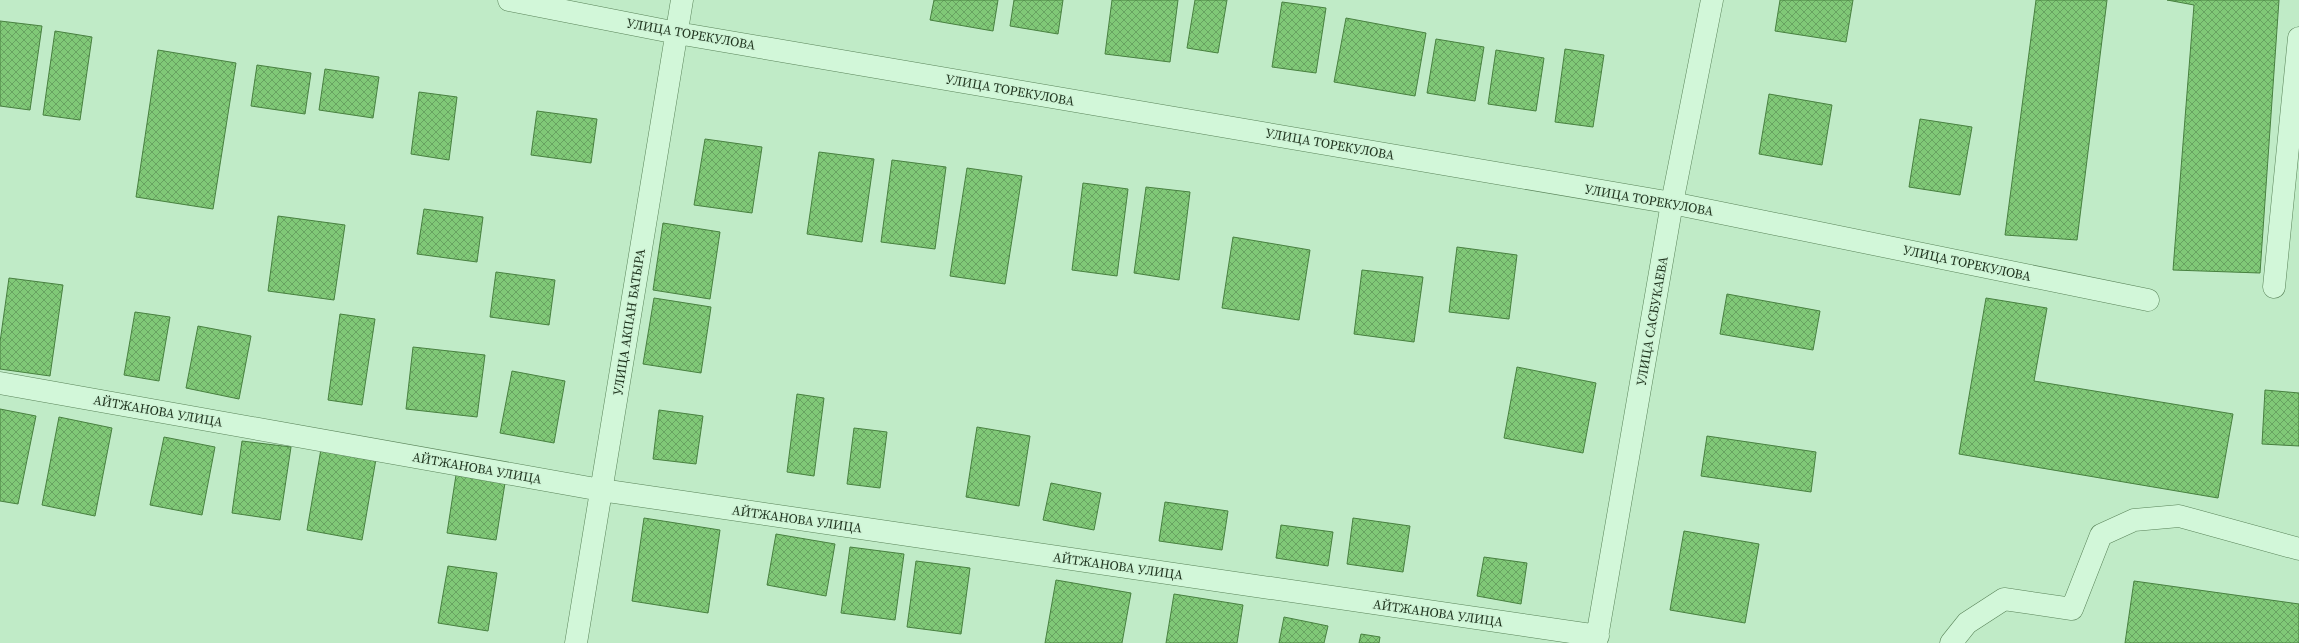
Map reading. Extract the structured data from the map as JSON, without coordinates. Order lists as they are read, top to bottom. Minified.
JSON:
{"streets":{"street":["УЛИЦА ТОРЕКУЛОВА","УЛИЦА САСБУКАЕВА","УЛИЦА АКПАН БАТЫРА","АЙТЖАНОВА УЛИЦА"]},"crossings":[["УЛИЦА ТОРЕКУЛОВА","УЛИЦА САСБУКАЕВА"],["УЛИЦА ТОРЕКУЛОВА","УЛИЦА АКПАН БАТЫРА"],["УЛИЦА САСБУКАЕВА","АЙТЖАНОВА УЛИЦА"],["УЛИЦА АКПАН БАТЫРА","АЙТЖАНОВА УЛИЦА"]]}
